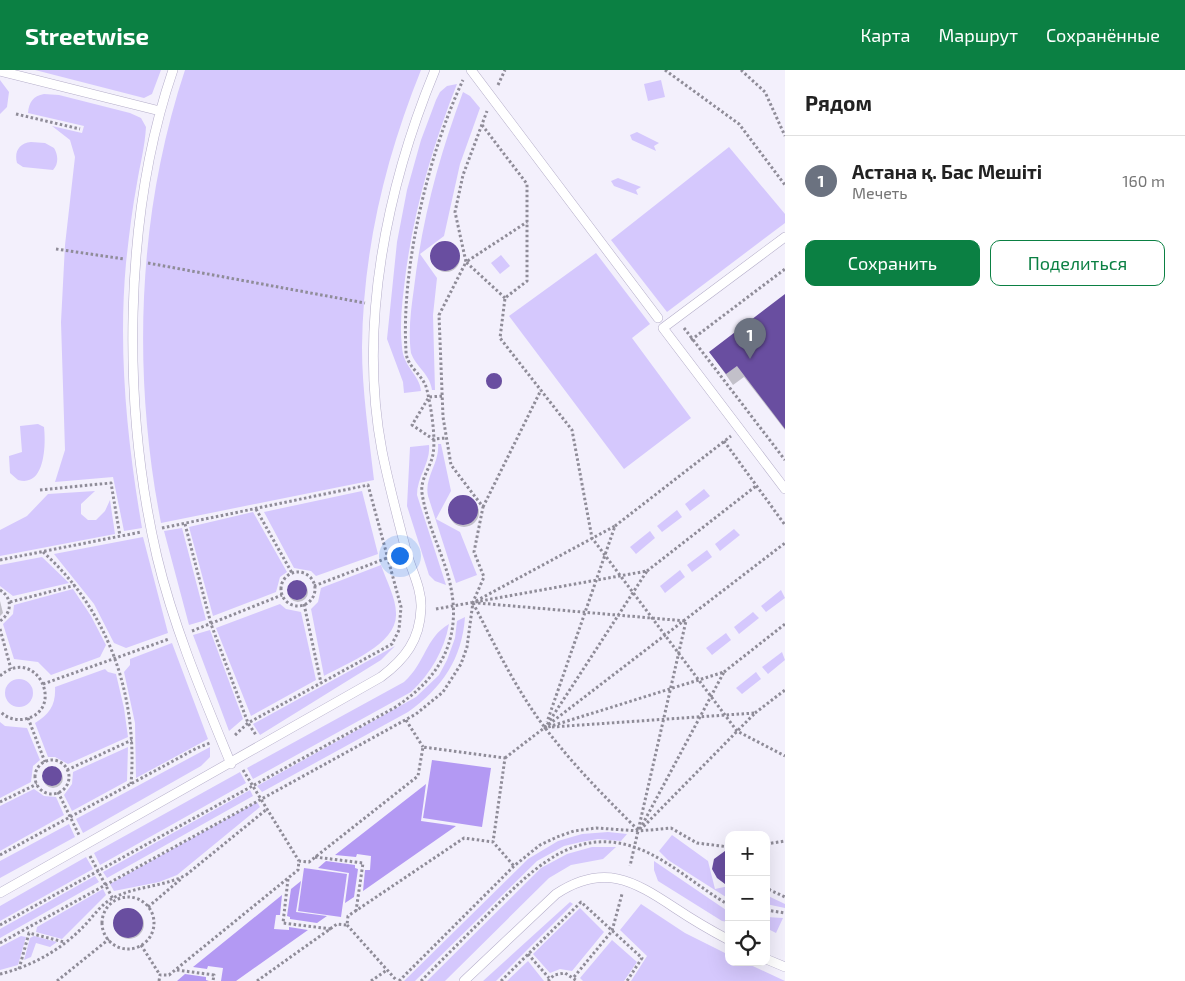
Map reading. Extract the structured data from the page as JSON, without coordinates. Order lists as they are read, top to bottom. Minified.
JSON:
{"page":{"header":"Streetwise","nav":["Карта","Маршрут","Сохранённые"],"heading":"Рядом","list":[{"mark":"1","name":"Астана қ. Бас Мешіті","note":"Мечеть","value":"160 m"}],"buttons":["Сохранить","Поделиться"],"pins":"1","map_buttons":["+","−"]}}
